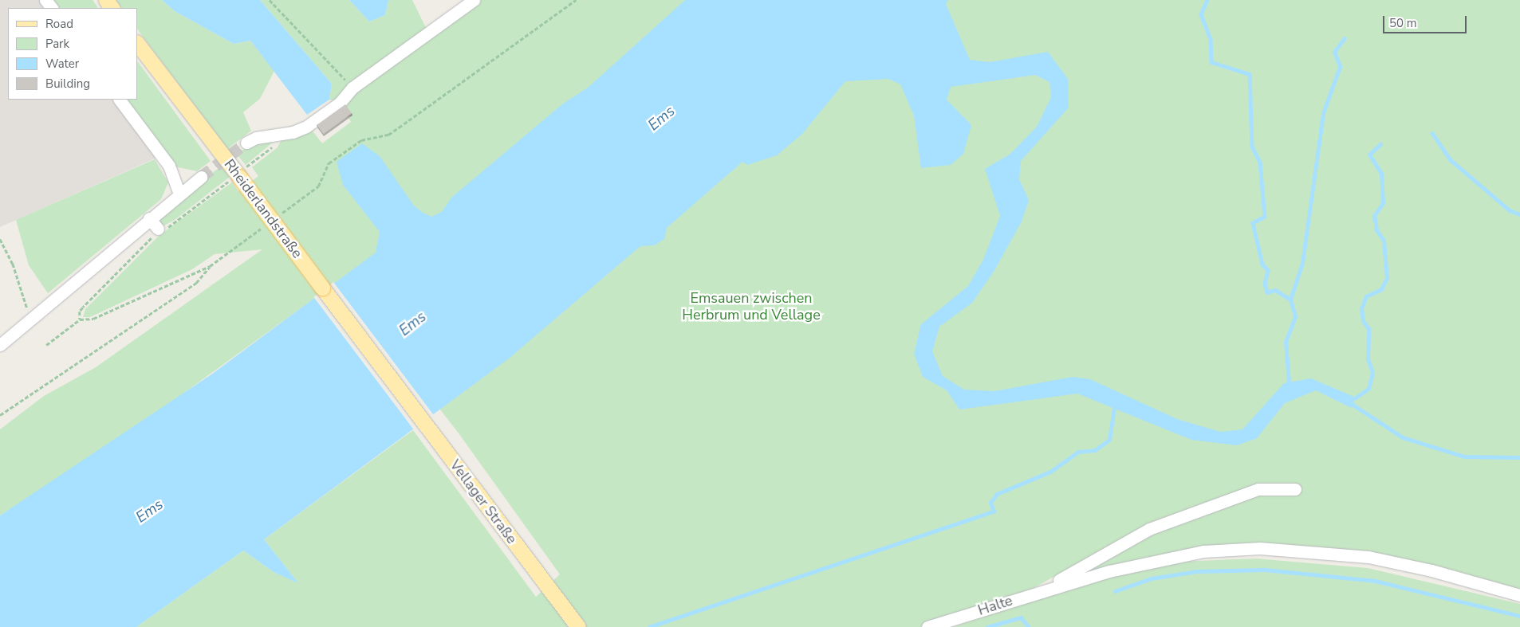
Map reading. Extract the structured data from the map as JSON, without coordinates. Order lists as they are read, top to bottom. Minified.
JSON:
{"streets":{"main road":["Rheiderlandstraße","Vellager Straße"],"street":["Halte"]},"crossings":[["Rheiderlandstraße","Vellager Straße"]],"water":["Ems"],"parks":["Emsauen zwischen Herbrum und Vellage"],"legend":["Road","Park","Water","Building"],"scale_bar":"50 m"}
